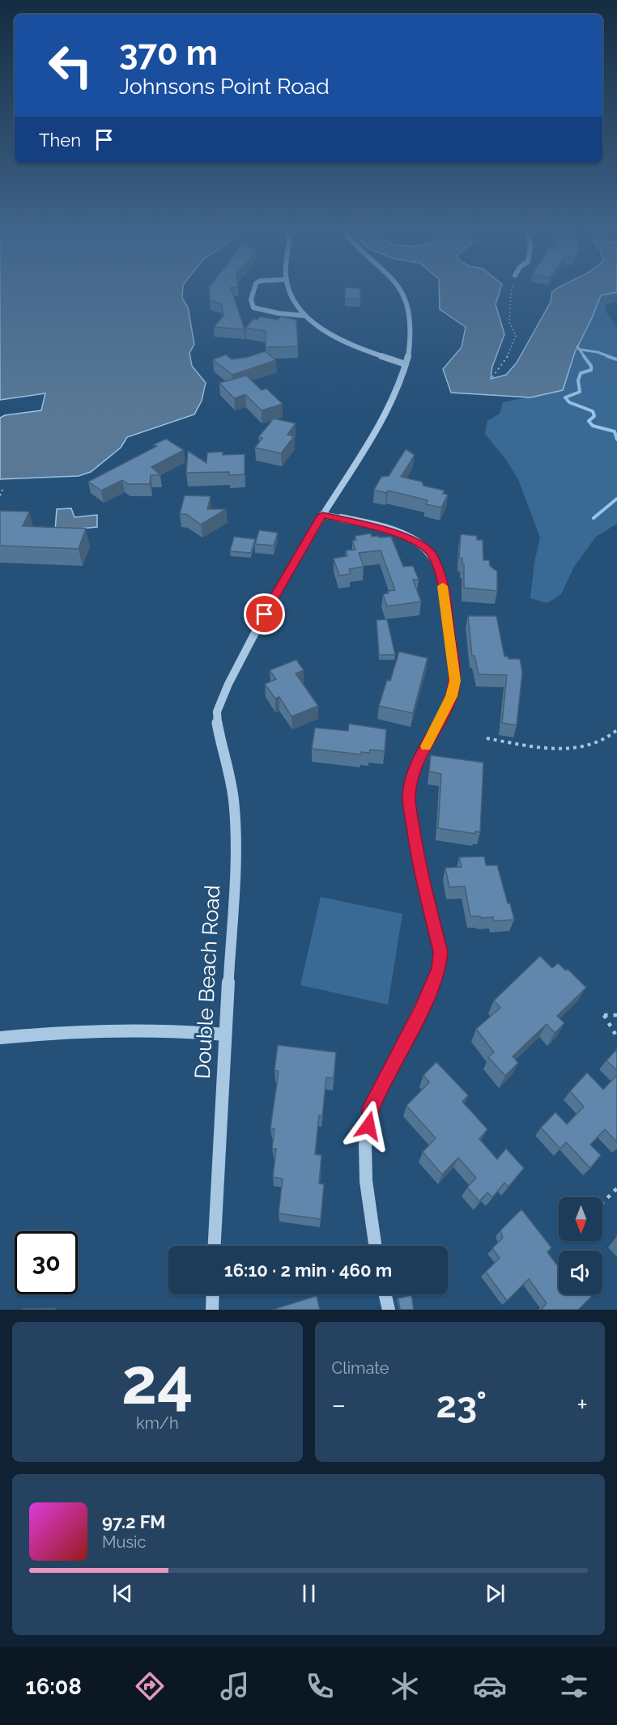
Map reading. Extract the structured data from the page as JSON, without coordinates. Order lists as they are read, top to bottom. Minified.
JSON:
{"streets":{"street":["Double Beach Road"]},"north":"bottom","page":{"turn":["370 m","Johnsons Point Road"],"then":"Then","limit":"30","trip":"16:10 · 2 min · 460 m","tile":[["24","km/h"],"Climate"],"heat":["−","23°","+"],"song":["97.2 FM","Music"],"tabs":"16:08"}}
